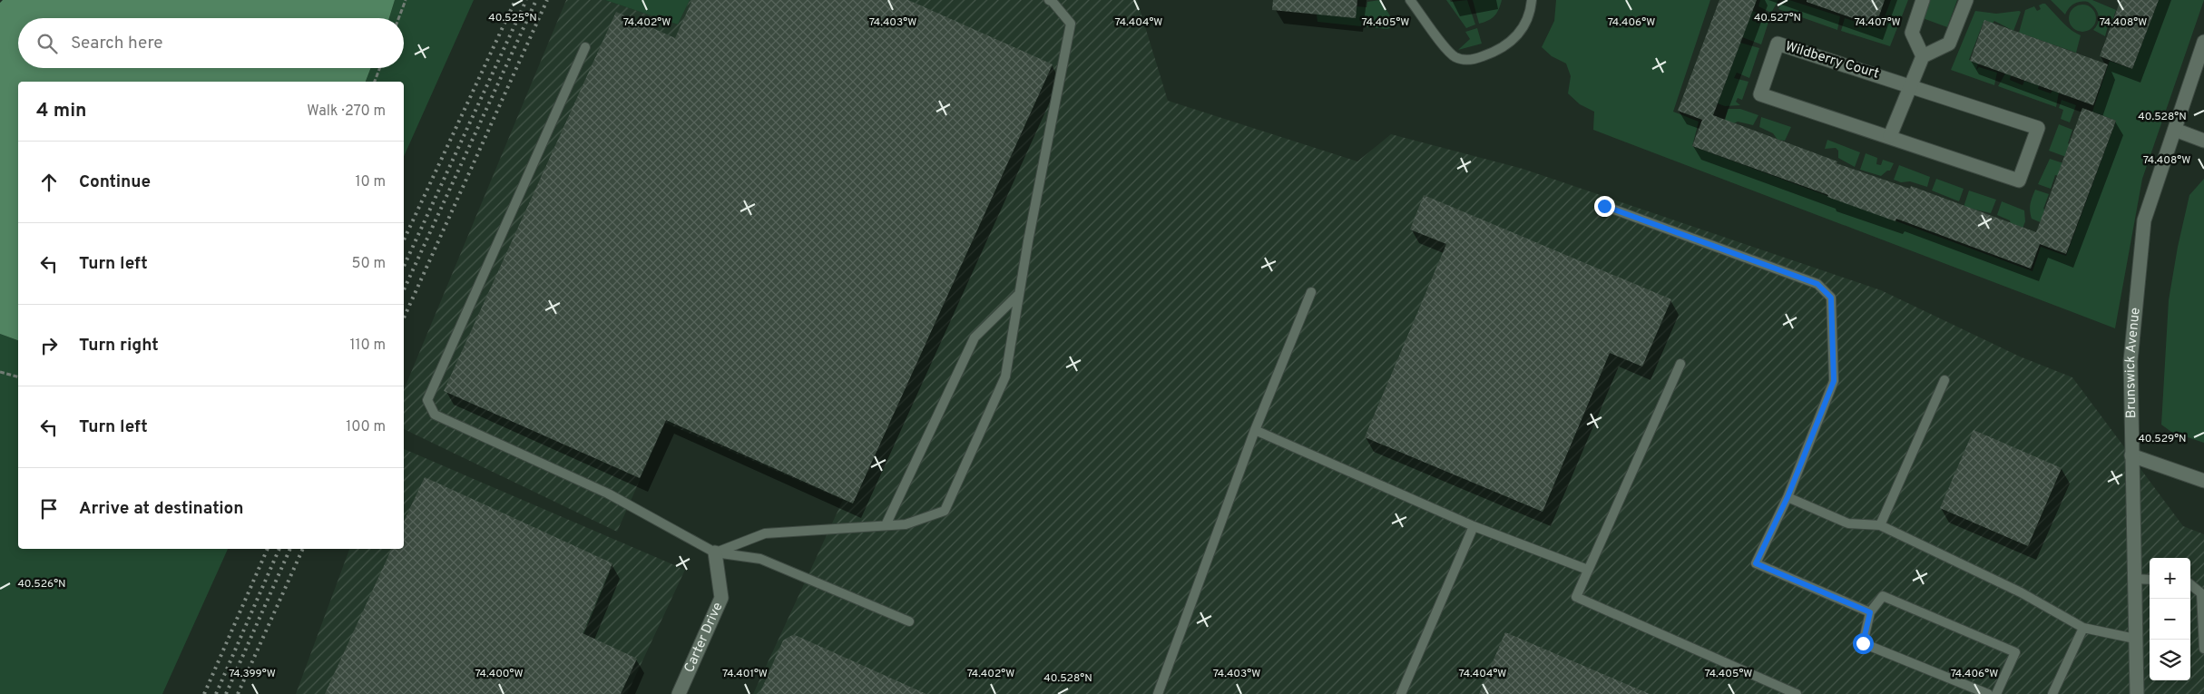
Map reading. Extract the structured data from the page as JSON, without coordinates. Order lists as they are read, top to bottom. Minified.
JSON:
{"streets":{"street":["Wildberry Court","Brunswick Avenue","Carter Drive"]},"page":{"search":"Search here","heading":["4 min","Walk · 270 m"],"list":[["Continue","10 m"],["Turn left","50 m"],["Turn right","110 m"],["Turn left","100 m"],"Arrive at destination"],"map_buttons":["+","−"]},"coordinates":["40.525°N","40.527°N","74.402°W","74.403°W","74.404°W","74.405°W","74.406°W","74.407°W","74.408°W","40.528°N","40.529°N","40.526°N","74.399°W","74.400°W","74.401°W"]}
